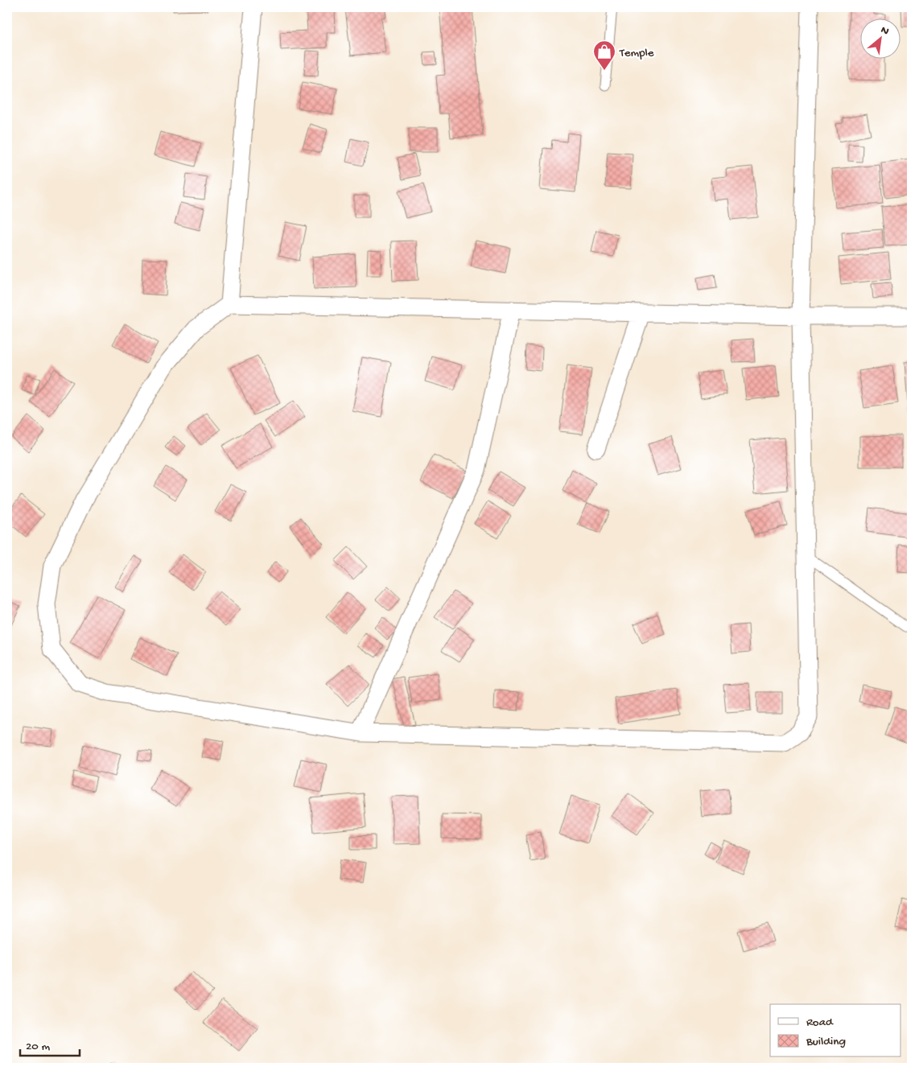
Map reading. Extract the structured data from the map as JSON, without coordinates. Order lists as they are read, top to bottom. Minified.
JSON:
{"places":{"shop":["Temple"]},"legend":["Road","Building"],"scale_bar":"20 m","north":"top right"}
